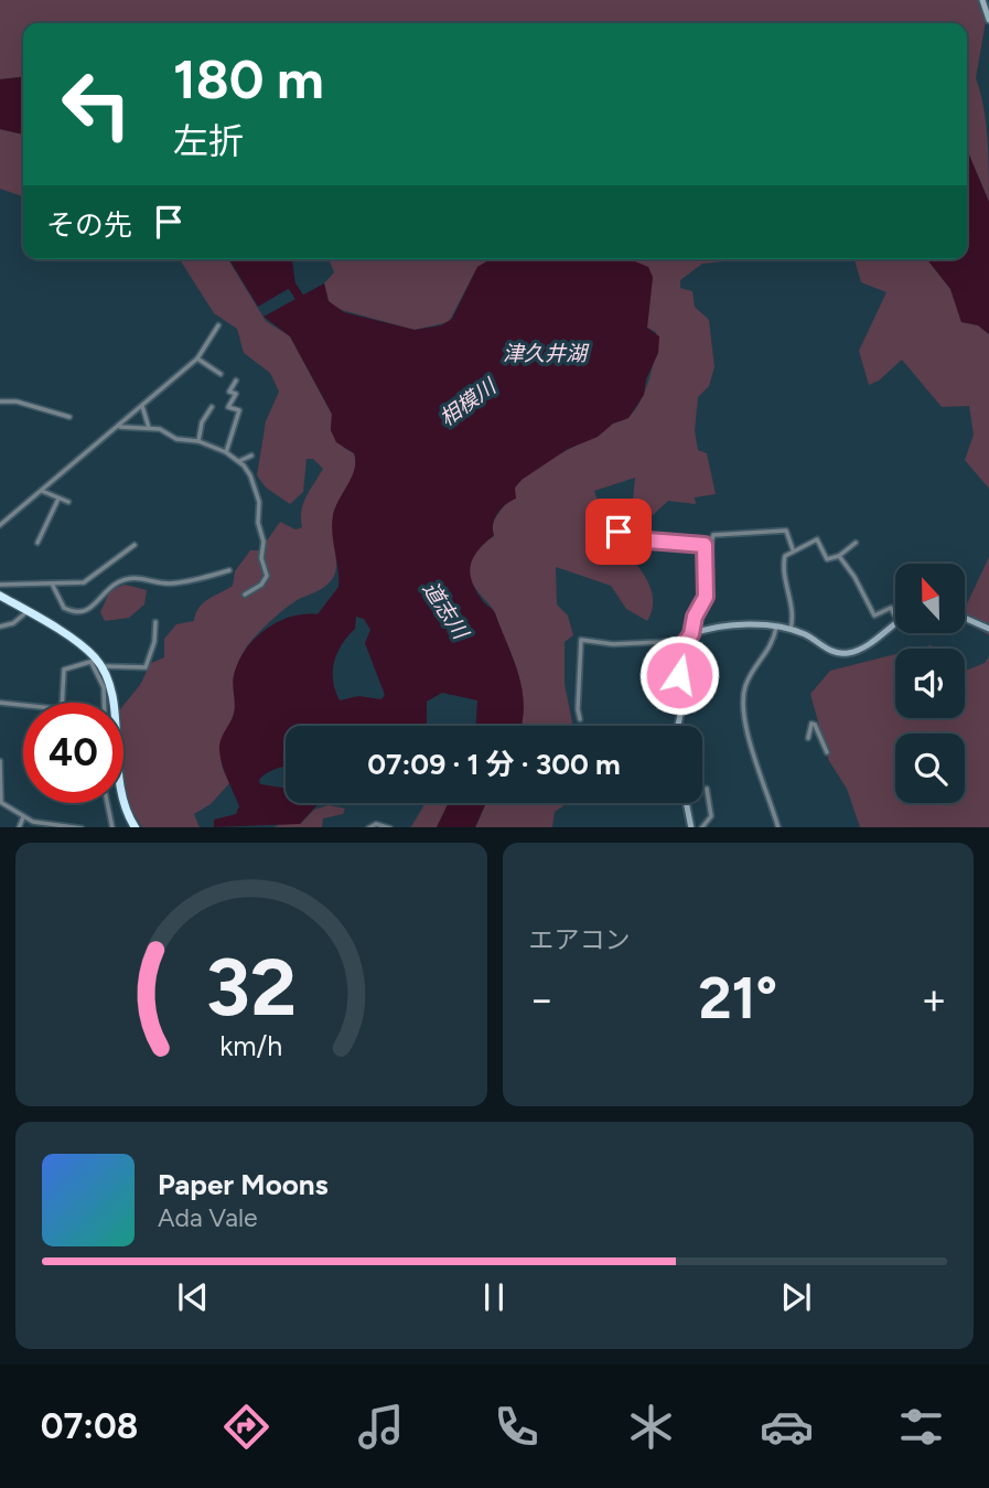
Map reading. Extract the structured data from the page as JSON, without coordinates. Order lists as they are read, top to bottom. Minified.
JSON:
{"water":["津久井湖","相模川","道志川"],"north":"top","page":{"turn":["180 m","左折"],"then":"その先","limit":"40","trip":"07:09 · 1 分 · 300 m","tile":"エアコン","heat":["−","21°","+"],"song":["Paper Moons","Ada Vale"],"tabs":"07:08","gauge":["32","km/h"]}}
